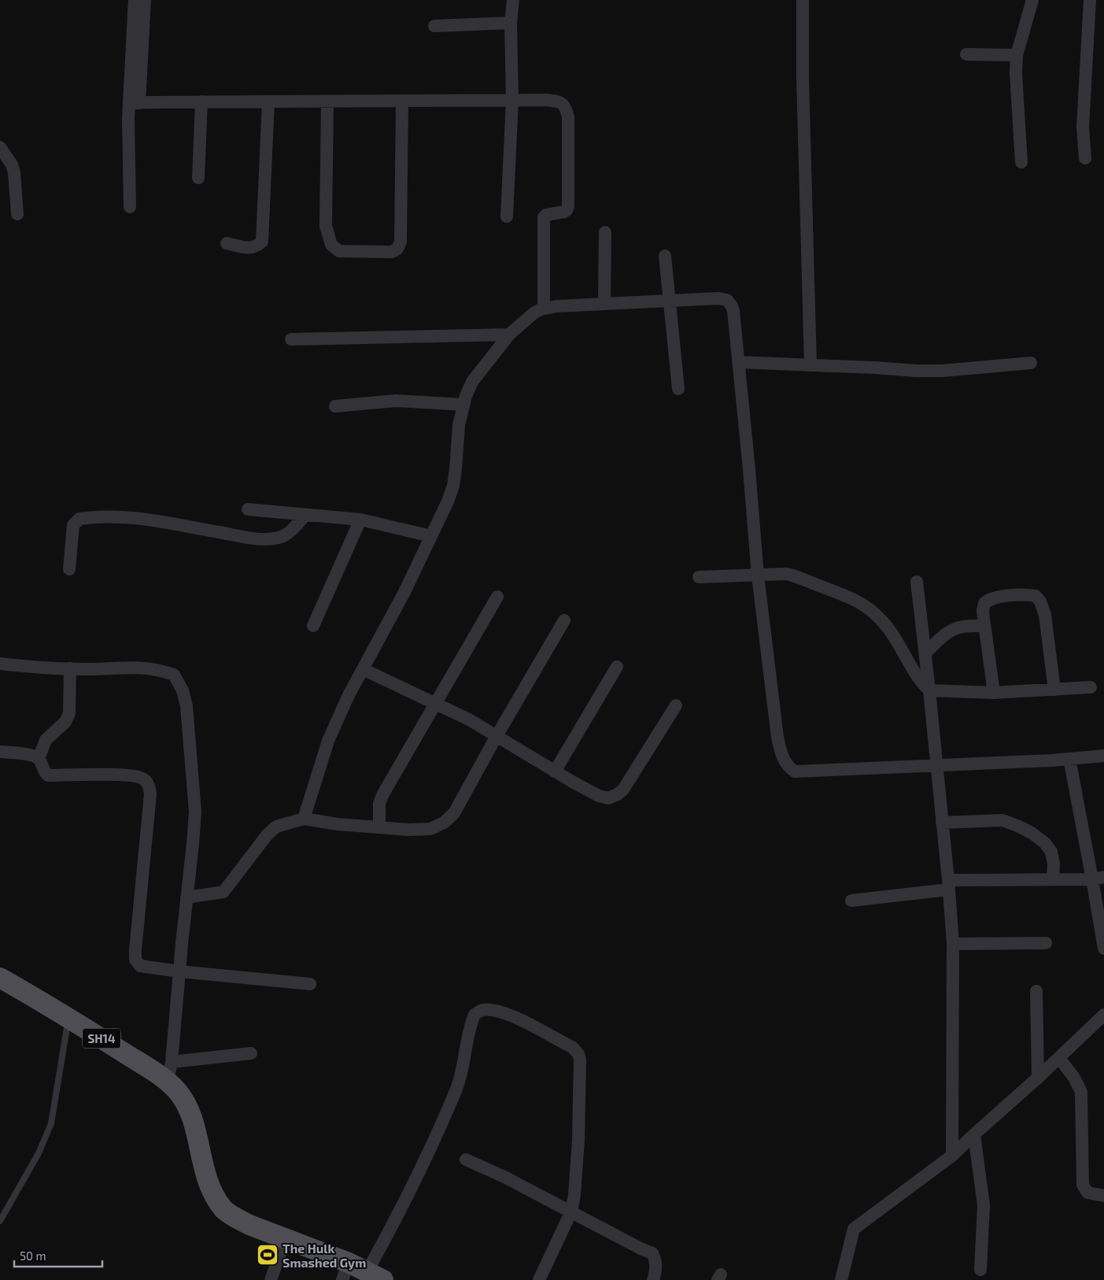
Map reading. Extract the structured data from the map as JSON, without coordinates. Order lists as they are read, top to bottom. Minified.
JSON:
{"streets":{"main road":["SH14"]},"places":{"sports":["The Hulk Smashed Gym"]},"scale_bar":"50 m"}
